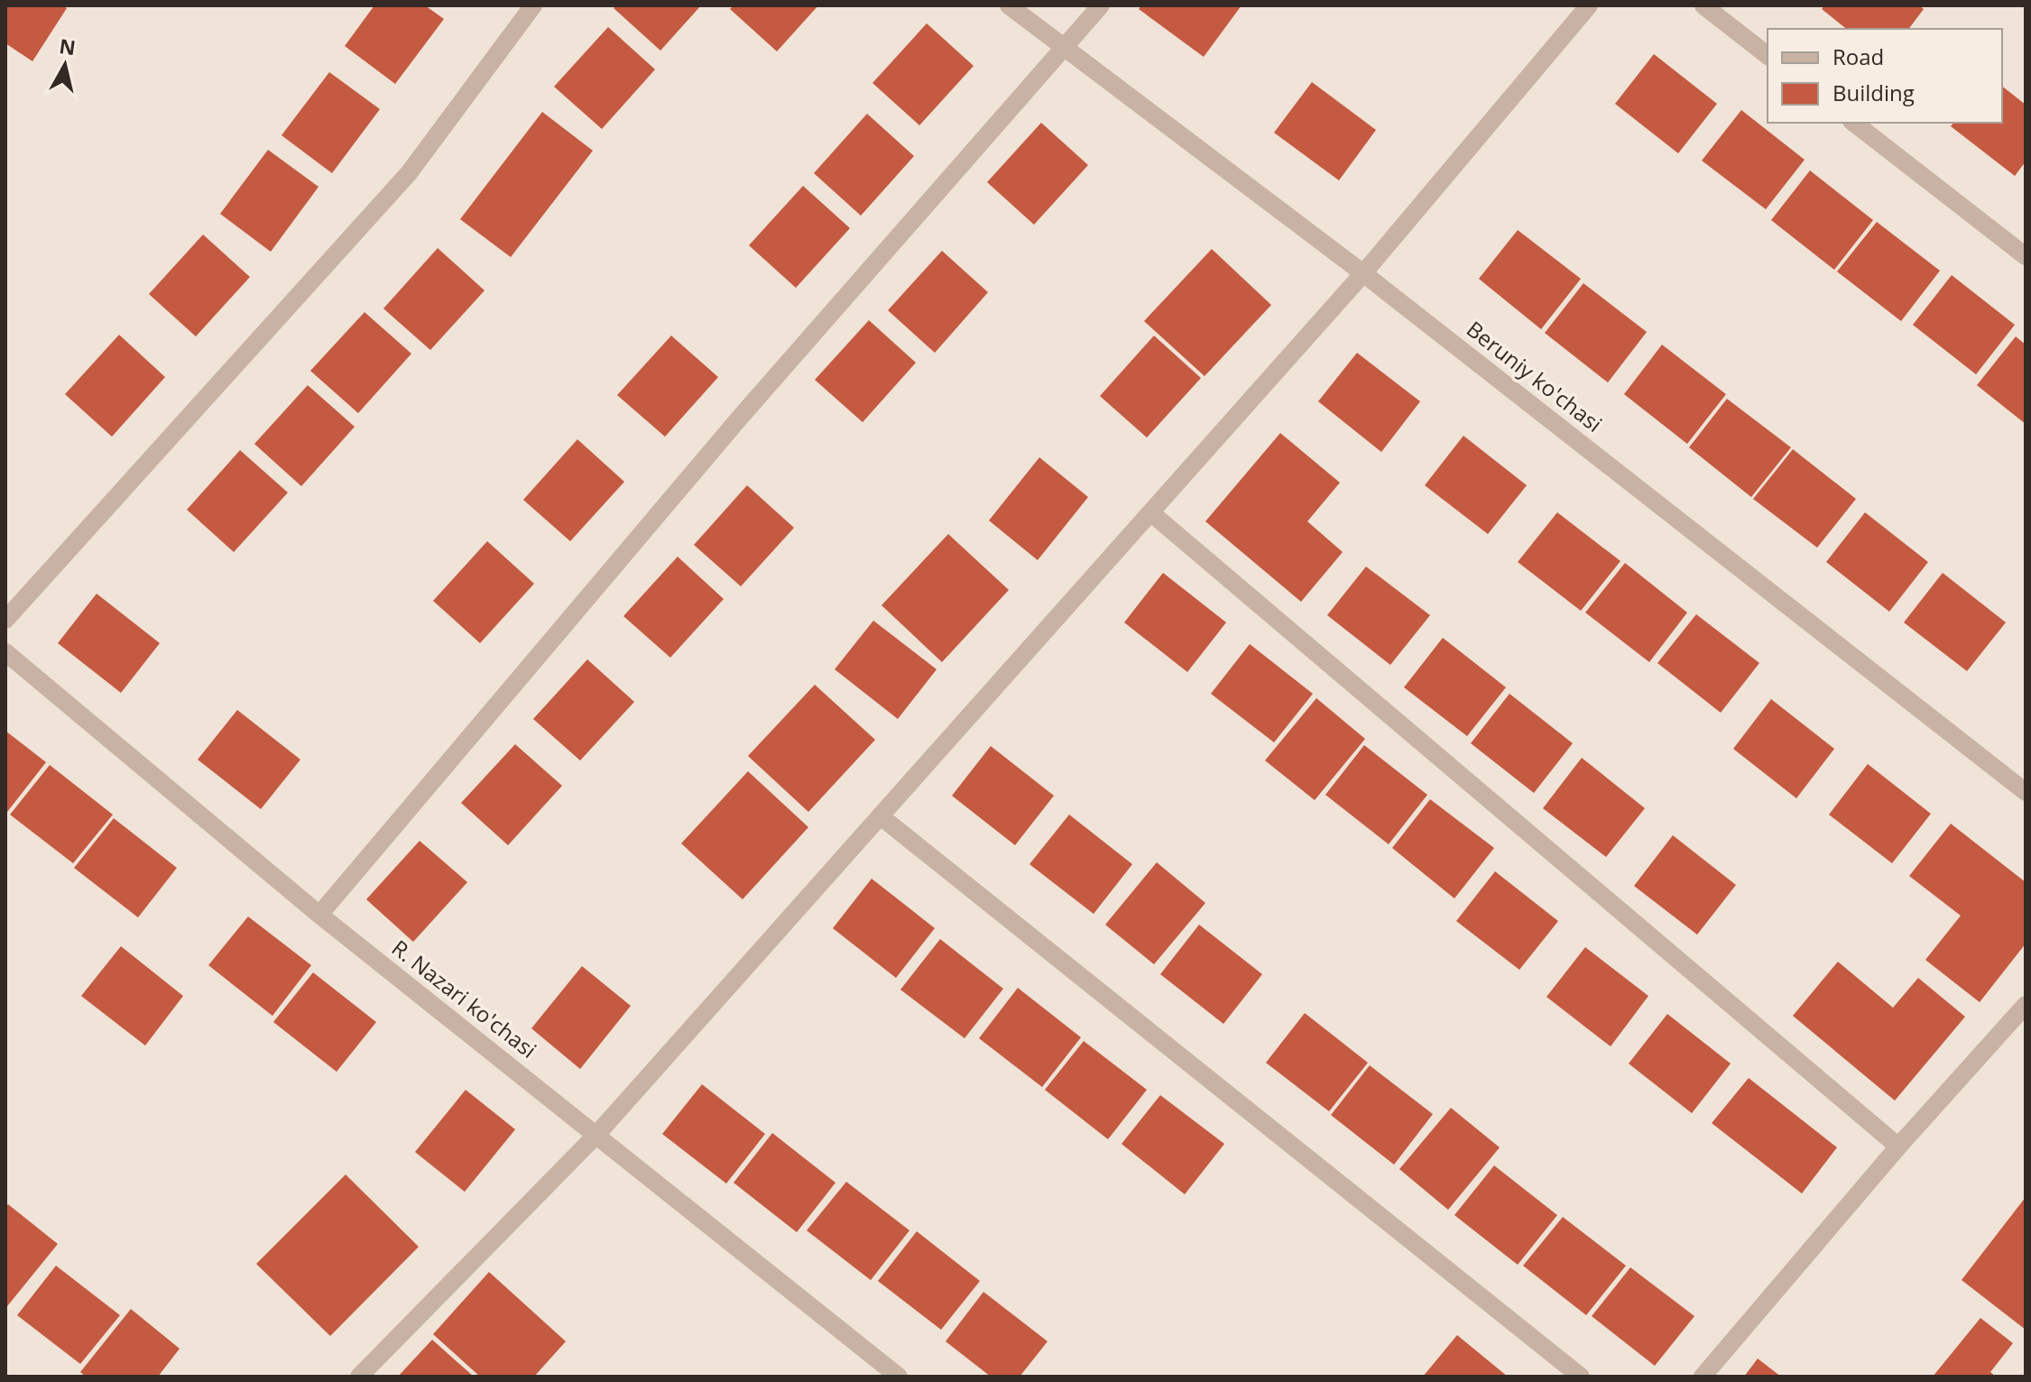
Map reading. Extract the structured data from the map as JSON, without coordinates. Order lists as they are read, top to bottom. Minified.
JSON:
{"streets":{"street":["Beruniy ko'chasi","R. Nazari ko'chasi"]},"legend":["Road","Building"],"north":"top"}
